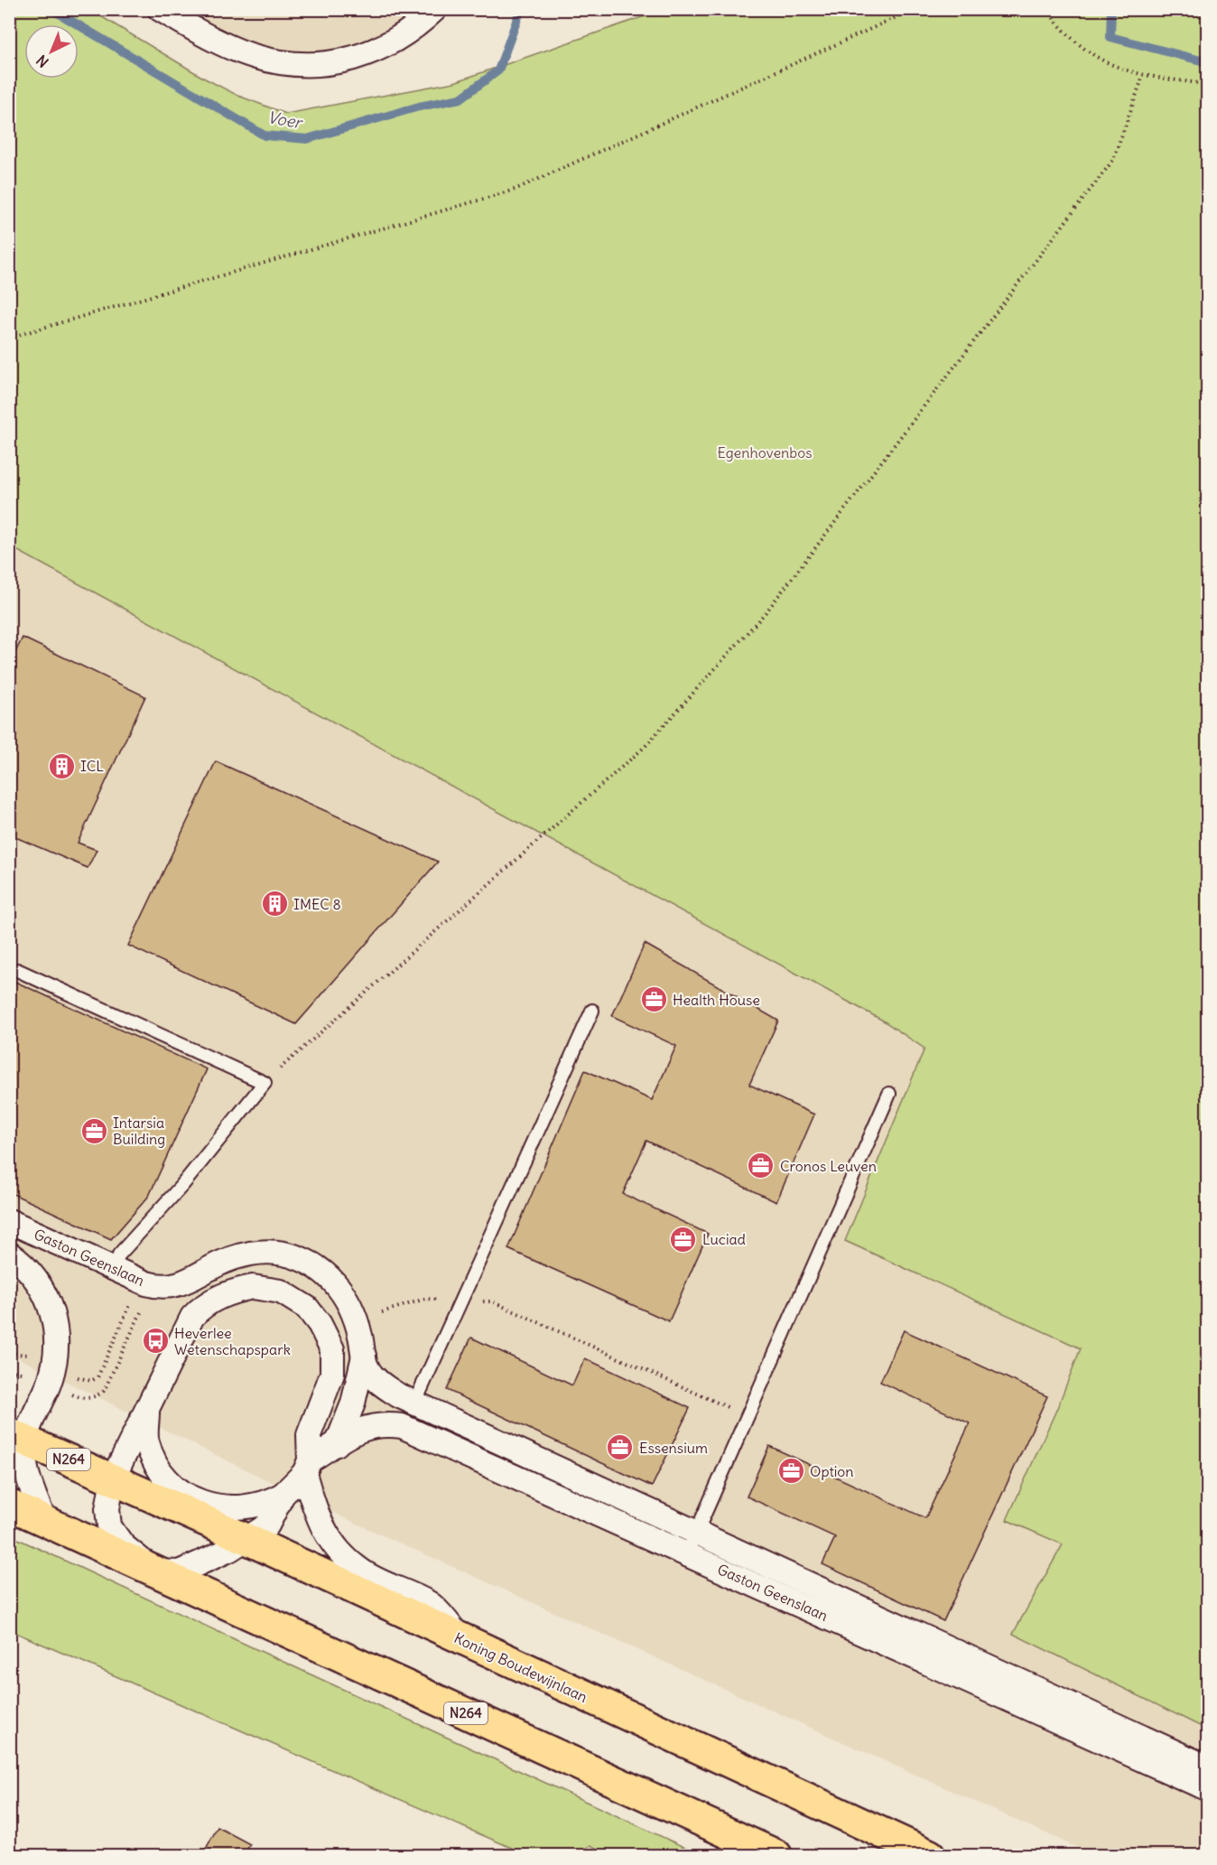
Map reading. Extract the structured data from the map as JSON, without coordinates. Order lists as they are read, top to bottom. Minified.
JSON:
{"streets":{"highway":["N264","Koning Boudewijnlaan"],"street":["Gaston Geenslaan"]},"crossings":[["Gaston Geenslaan","N264"],["Gaston Geenslaan","Koning Boudewijnlaan"]],"water":["Voer"],"parks":["Egenhovenbos"],"places":{"building":["ICL","IMEC 8"],"office":["Health House","Intarsia Building","Cronos Leuven","Luciad","Essensium","Option"],"bus stop":["Heverlee Wetenschapspark"]},"north":"bottom left"}
